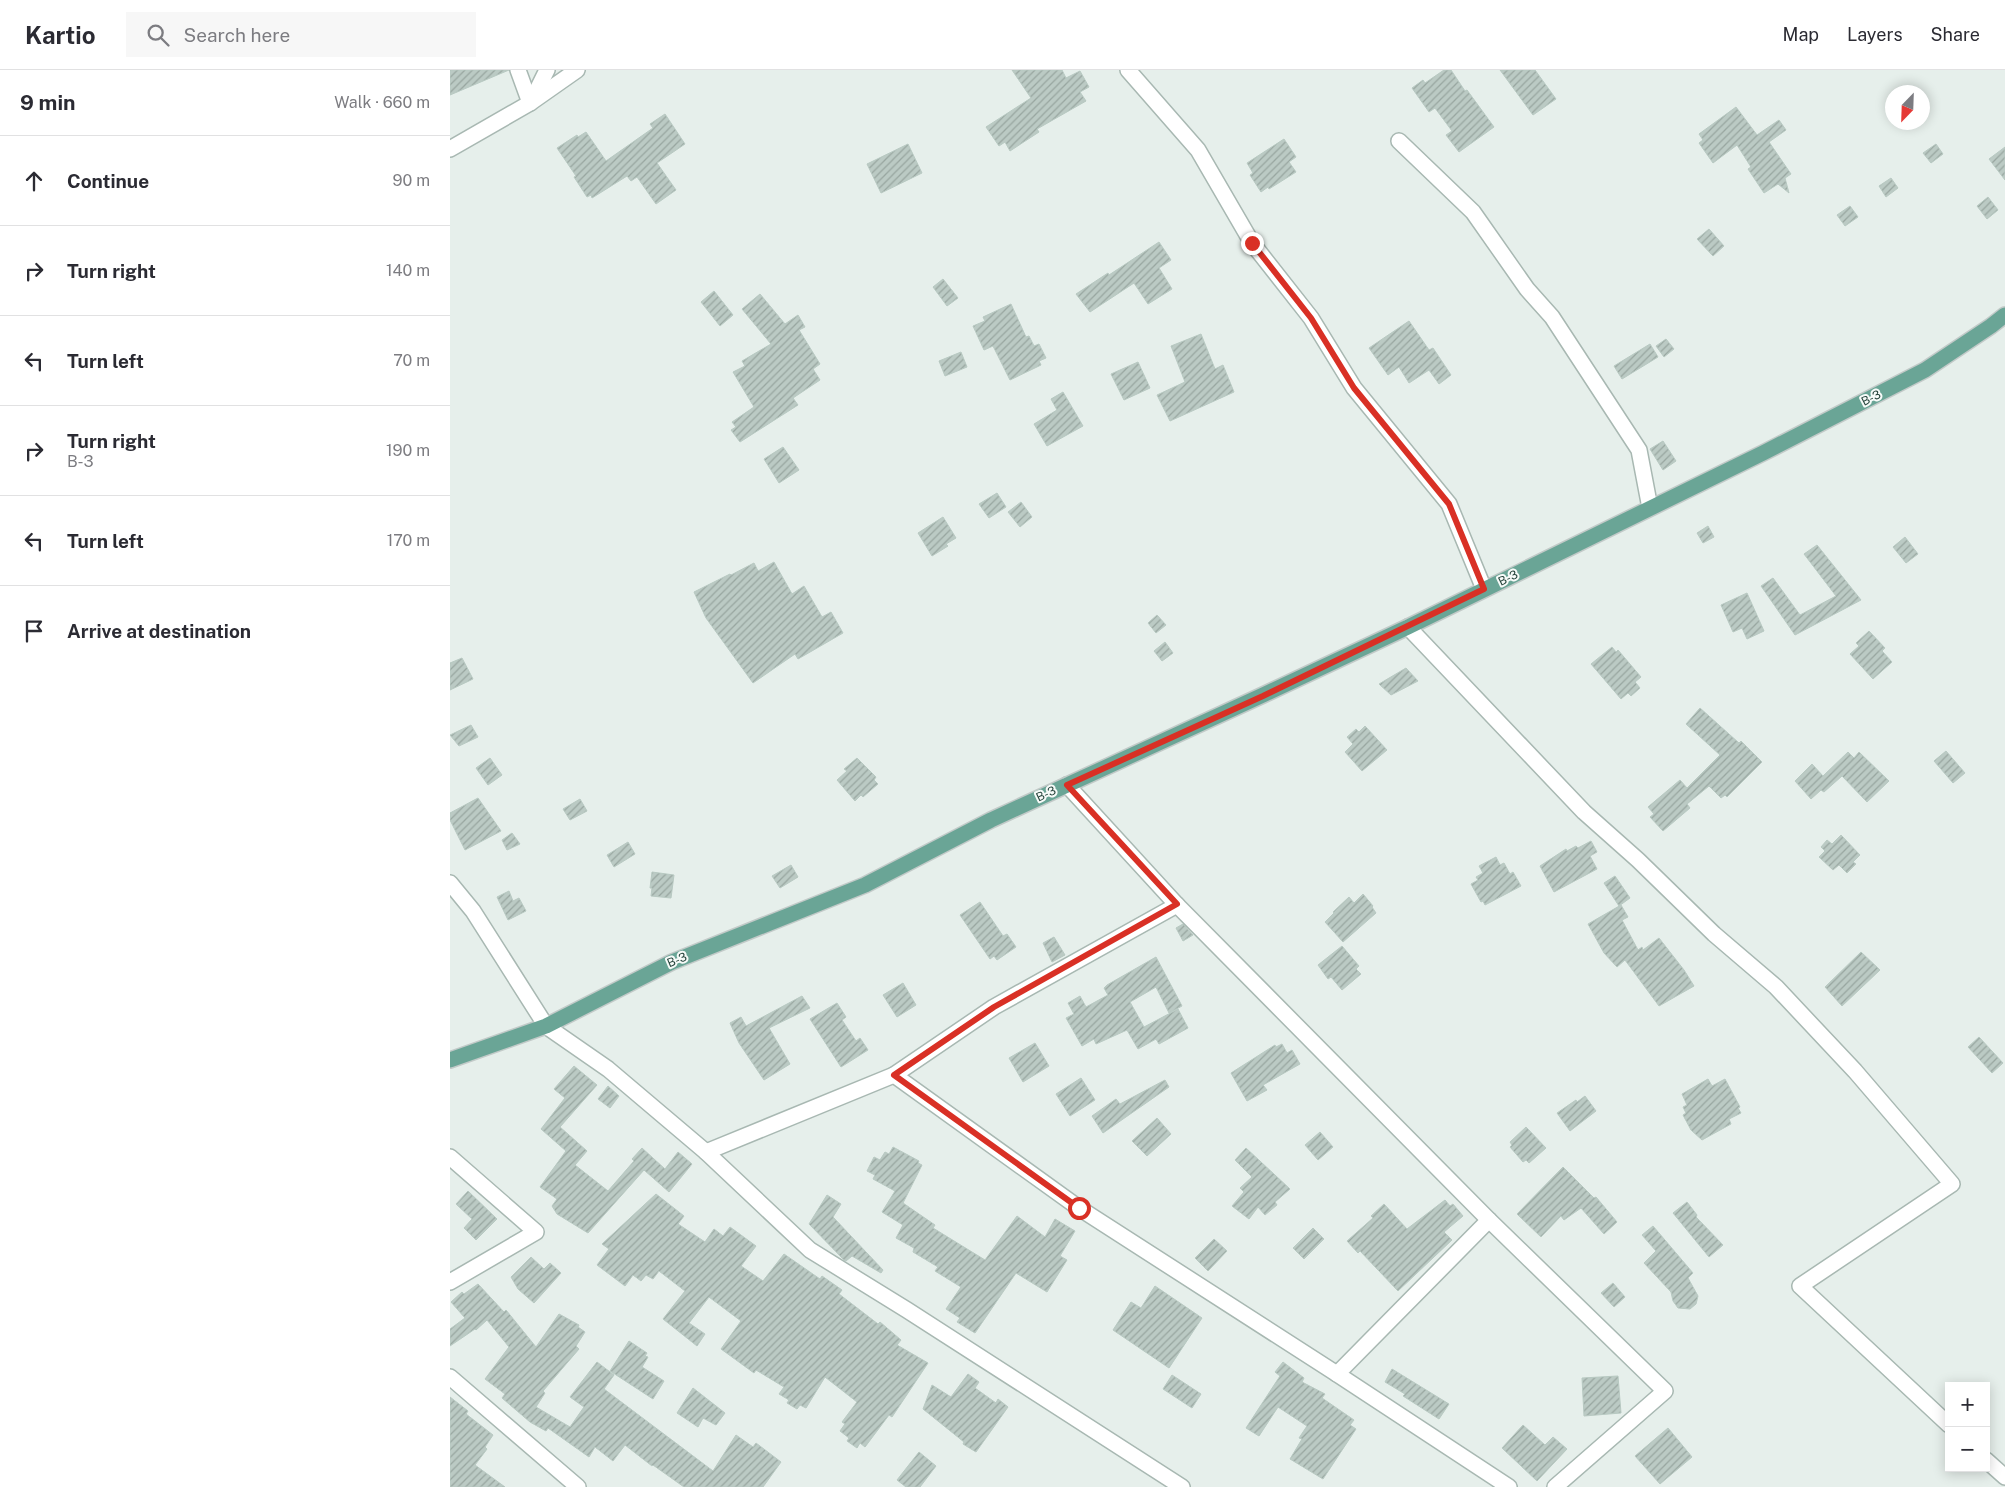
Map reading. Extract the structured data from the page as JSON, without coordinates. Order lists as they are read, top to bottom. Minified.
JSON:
{"streets":{"main road":["B-3"]},"north":"bottom left","page":{"header":"Kartio","search":"Search here","nav":["Map","Layers","Share"],"heading":["9 min","Walk · 660 m"],"list":[["Continue","90 m"],["Turn right","140 m"],["Turn left","70 m"],["Turn right","B-3","190 m"],["Turn left","170 m"],"Arrive at destination"],"map_buttons":["+","−"]}}
